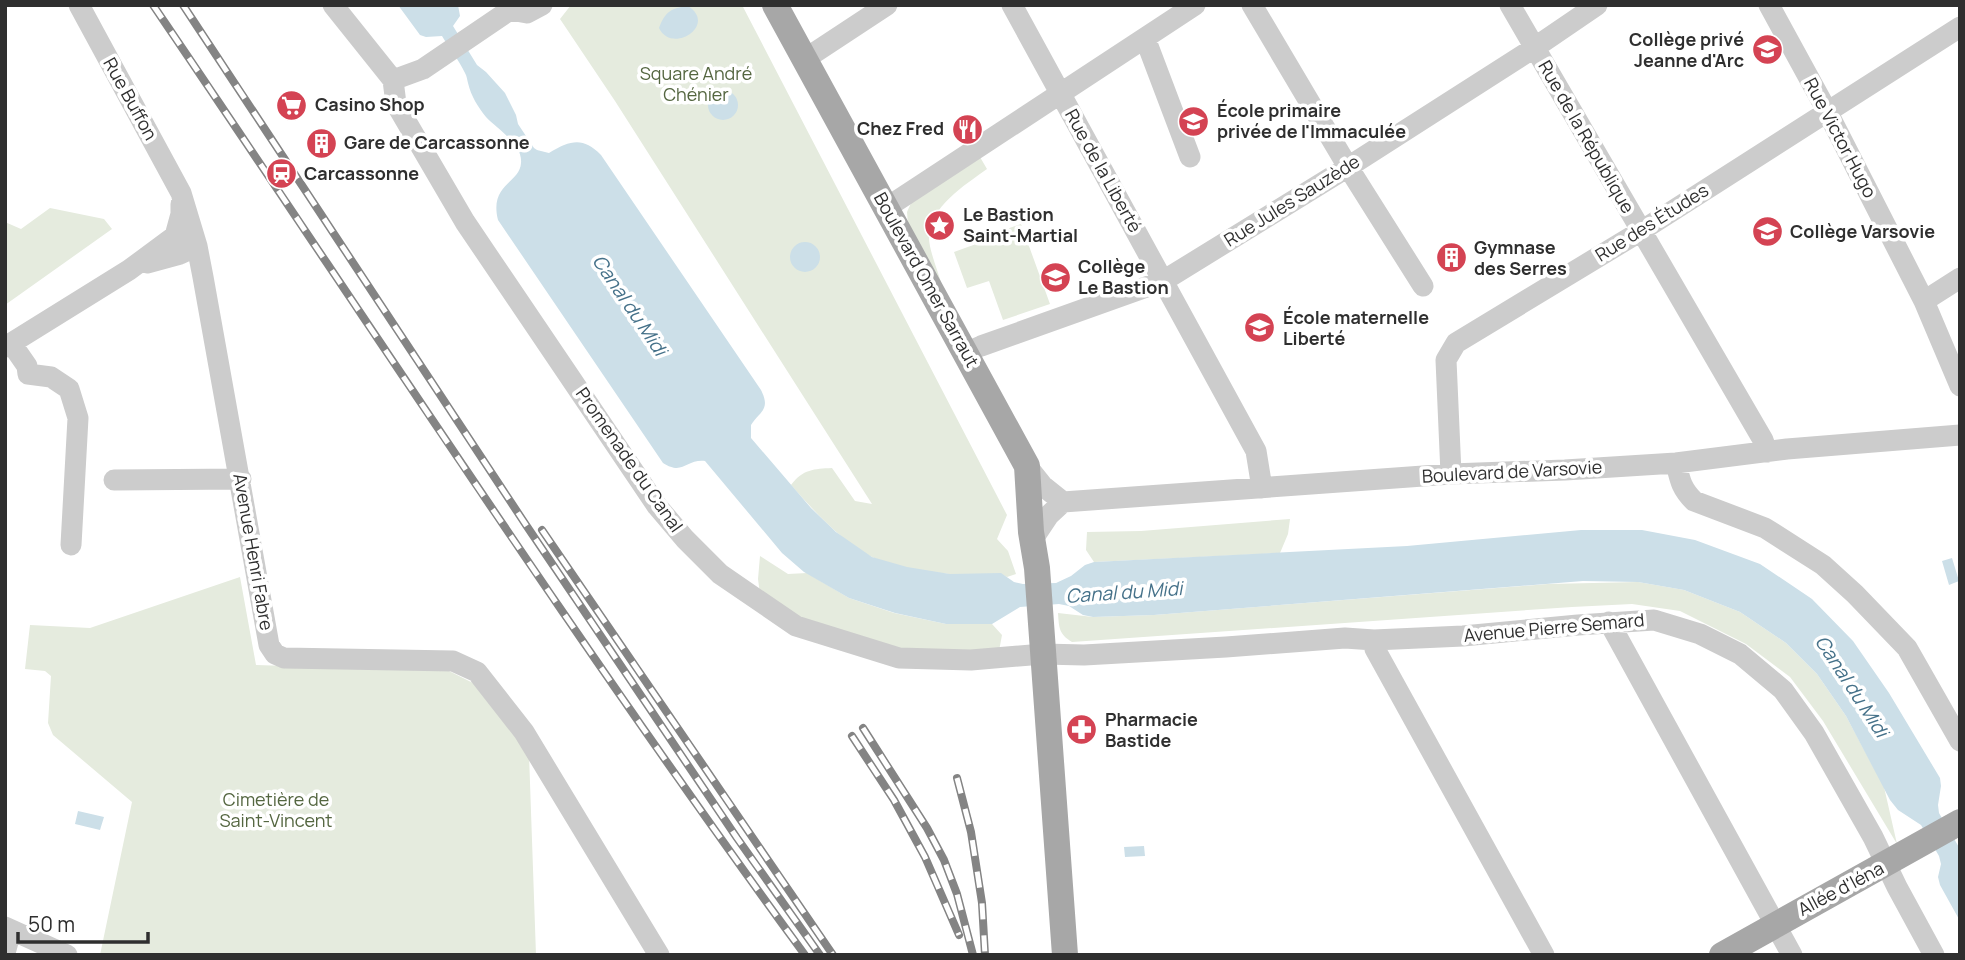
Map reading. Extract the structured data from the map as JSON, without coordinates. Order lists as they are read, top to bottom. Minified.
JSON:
{"streets":{"main road":["Boulevard Omer Sarraut","Allée d'Iéna"],"street":["Rue Buffon","Rue de la République","Rue Victor Hugo","Rue de la Liberté","Rue Jules Sauzède","Rue des Études","Promenade du Canal","Boulevard de Varsovie","Avenue Henri Fabre","Avenue Pierre Semard"]},"crossings":[["Rue Buffon","Avenue Henri Fabre"],["Rue de la République","Rue Jules Sauzède"],["Rue de la République","Rue des Études"],["Rue de la République","Boulevard de Varsovie"],["Rue Victor Hugo","Rue des Études"],["Rue de la Liberté","Rue Jules Sauzède"],["Rue de la Liberté","Boulevard de Varsovie"],["Rue Jules Sauzède","Boulevard Omer Sarraut"],["Rue des Études","Boulevard de Varsovie"],["Boulevard Omer Sarraut","Promenade du Canal"],["Boulevard Omer Sarraut","Avenue Pierre Semard"],["Promenade du Canal","Avenue Pierre Semard"],["Avenue Pierre Semard","Allée d'Iéna"]],"water":["Canal du Midi"],"parks":["Square André Chénier","Cimetière de Saint-Vincent"],"places":{"school or university":["Collège privé Jeanne d'Arc","École primaire privée de l'Immaculée","Collège Varsovie","Collège Le Bastion","École maternelle Liberté"],"supermarket":["Casino Shop"],"restaurant":["Chez Fred"],"building":["Gare de Carcassonne","Gymnase des Serres"],"station":["Carcassonne"],"place":["Le Bastion Saint-Martial"],"pharmacy":["Pharmacie Bastide"]},"scale_bar":"50 m"}
